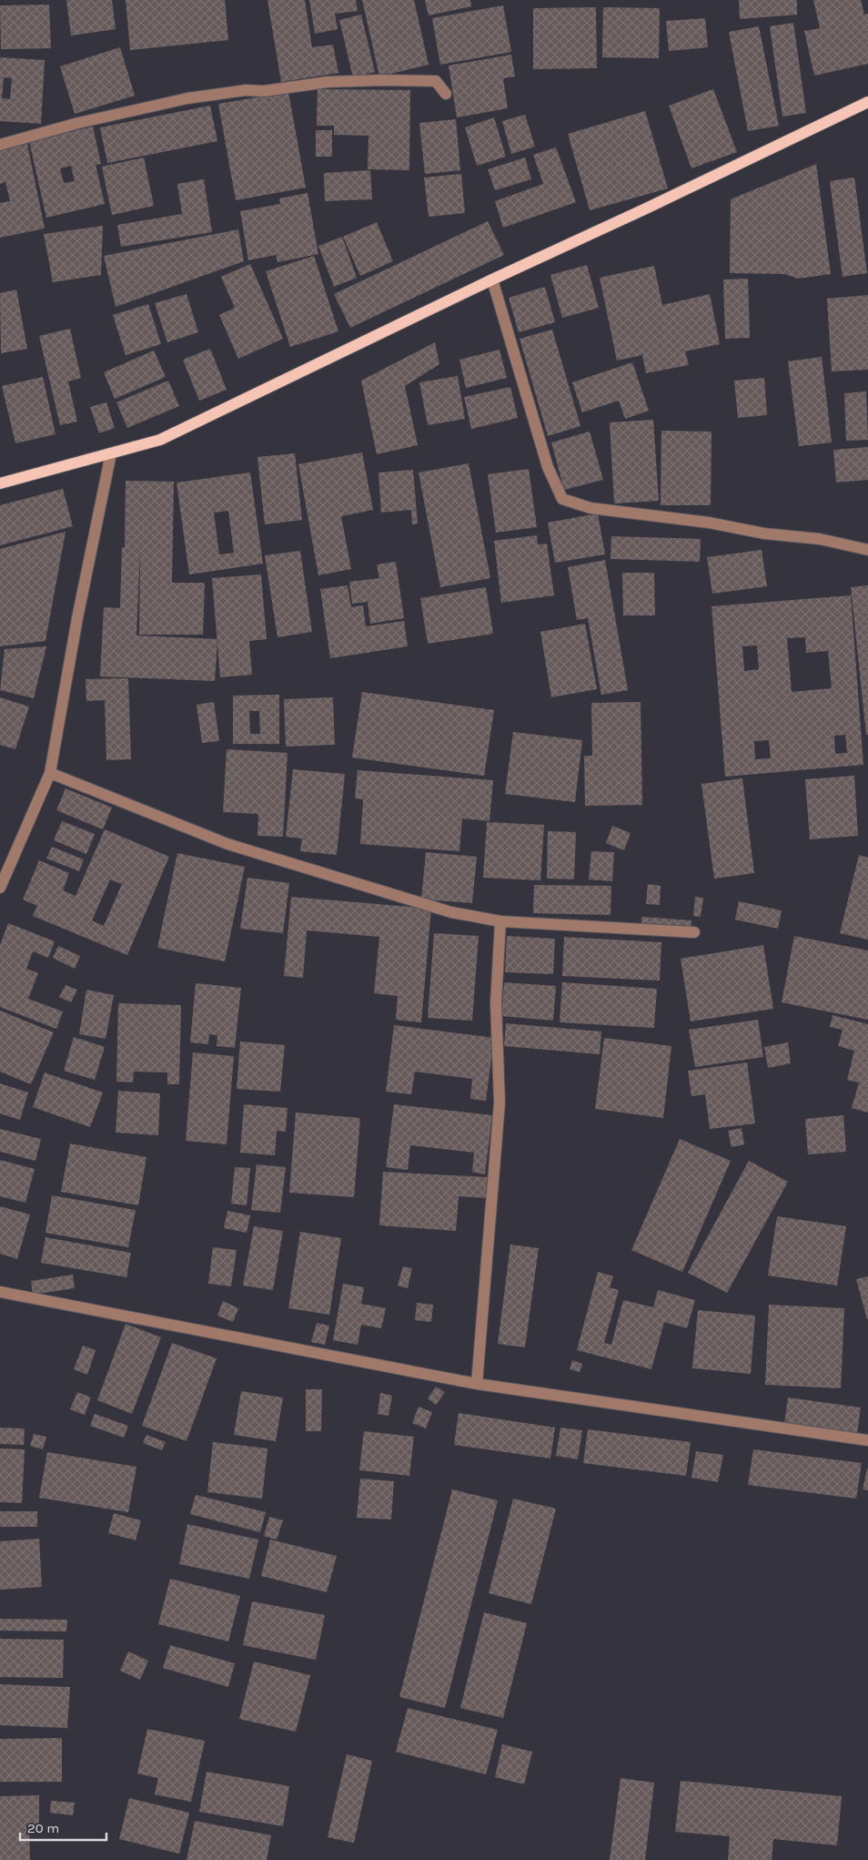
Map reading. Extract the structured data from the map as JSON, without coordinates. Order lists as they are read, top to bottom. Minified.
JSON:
{"scale_bar":"20 m"}
